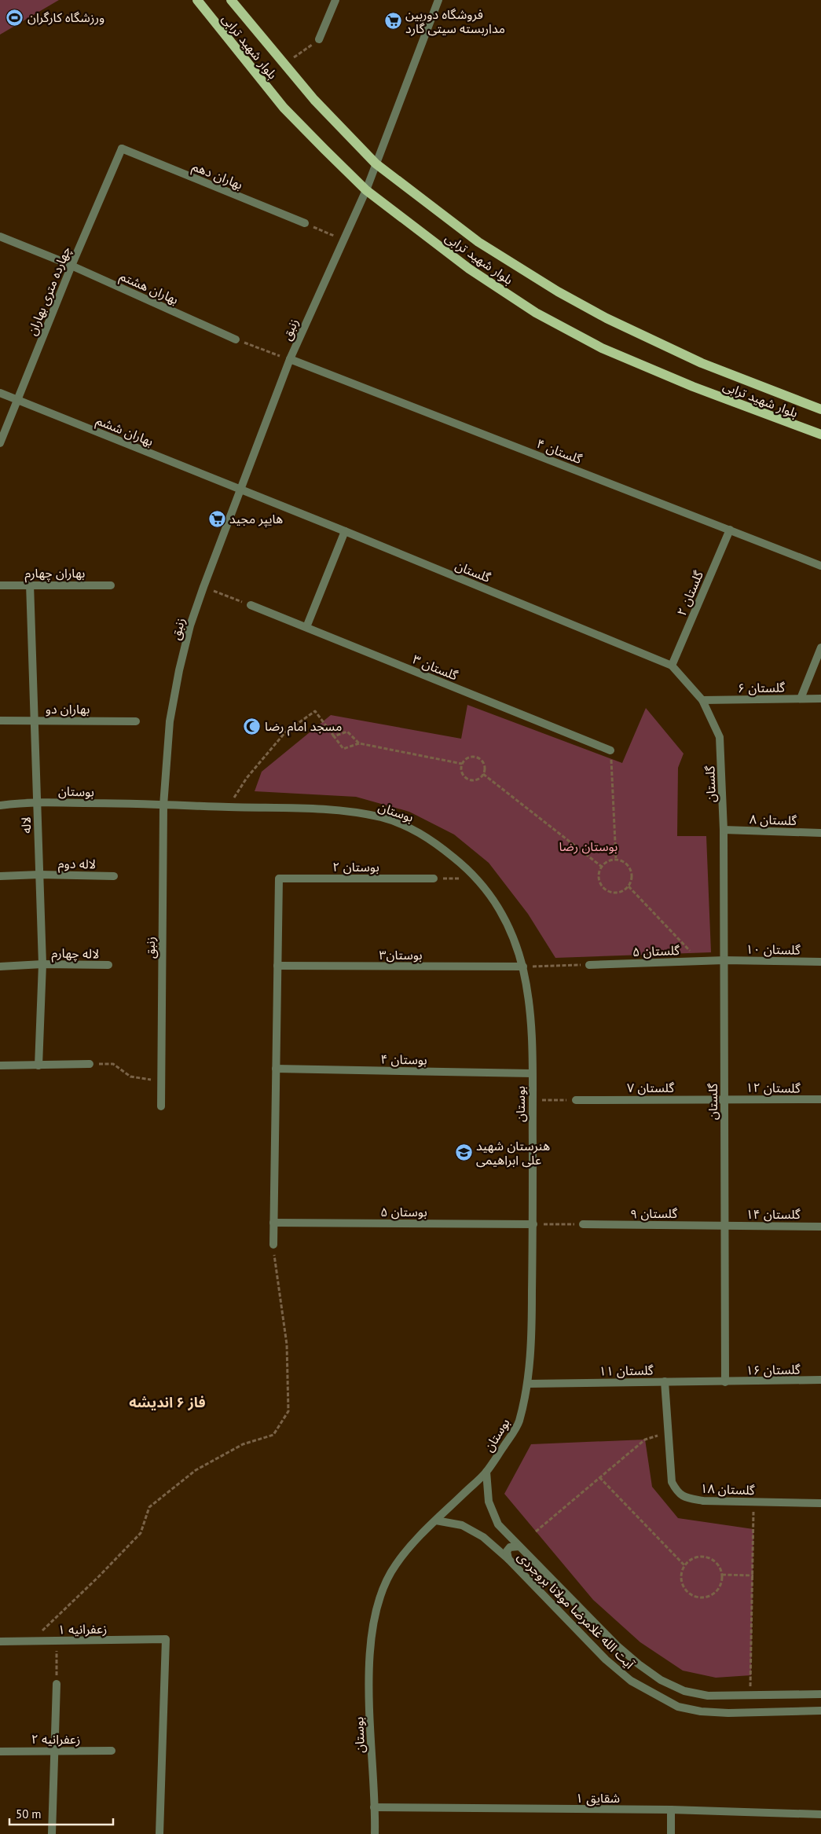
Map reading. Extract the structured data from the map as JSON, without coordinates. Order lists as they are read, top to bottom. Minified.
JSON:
{"streets":{"main road":["بلوار شهید ترابی"],"street":["بهاران دهم","بهاران هشتم","چهارده متری بهاران","زنبق","بهاران ششم","گلستان ۴","گلستان","بهاران چهارم","گلستان ۲","گلستان ۳","گلستان ۶","بهاران دو","بوستان","گلستان ۸","لاله","لاله دوم","بوستان ۲","گلستان ۱۰","گلستان ۵","لاله چهارم","بوستان۳","بوستان ۴","گلستان ۷","گلستان ۱۲","بوستان ۵","گلستان ۹","گلستان ۱۴","گلستان ۱۶","گلستان ۱۱","گلستان ۱۸","آیت الله غلامرضا مولانا بروجردی","زعفرانیه ۱","زعفرانیه ۲","شقایق ۱"]},"crossings":[["بلوار شهید ترابی","زنبق"],["بهاران دهم","چهارده متری بهاران"],["بهاران هشتم","چهارده متری بهاران"],["چهارده متری بهاران","بهاران ششم"],["زنبق","بهاران ششم"],["زنبق","گلستان ۴"],["زنبق","گلستان"],["زنبق","بوستان"],["بهاران ششم","گلستان"],["گلستان ۴","گلستان ۲"],["گلستان","گلستان ۲"],["گلستان","گلستان ۶"],["گلستان","گلستان ۸"],["گلستان","گلستان ۱۰"],["گلستان","گلستان ۵"],["گلستان","گلستان ۷"],["گلستان","گلستان ۱۲"],["گلستان","گلستان ۹"],["گلستان","گلستان ۱۴"],["گلستان","گلستان ۱۶"],["گلستان","گلستان ۱۱"],["بهاران چهارم","لاله"],["بهاران دو","لاله"],["بوستان","لاله"],["بوستان","بوستان۳"],["بوستان","بوستان ۴"],["بوستان","بوستان ۵"],["بوستان","گلستان ۱۱"],["بوستان","آیت الله غلامرضا مولانا بروجردی"],["بوستان","شقایق ۱"],["لاله","لاله دوم"],["لاله","لاله چهارم"],["بوستان ۲","بوستان۳"],["گلستان ۱۰","گلستان ۵"],["گلستان ۷","گلستان ۱۲"],["گلستان ۹","گلستان ۱۴"],["گلستان ۱۶","گلستان ۱۱"],["گلستان ۱۱","گلستان ۱۸"]],"districts":["فاز ۶ اندیشه"],"parks":["بوستان رضا"],"places":{"sports":["ورزشگاه کارگران"],"supermarket":["فروشگاه دوربین مداربسته سیتی گارد","هایپر مجید"],"mosque":["مسجد امام رضا"],"school or university":["هنرستان شهید علی ابراهیمی"]},"scale_bar":"50 m"}
